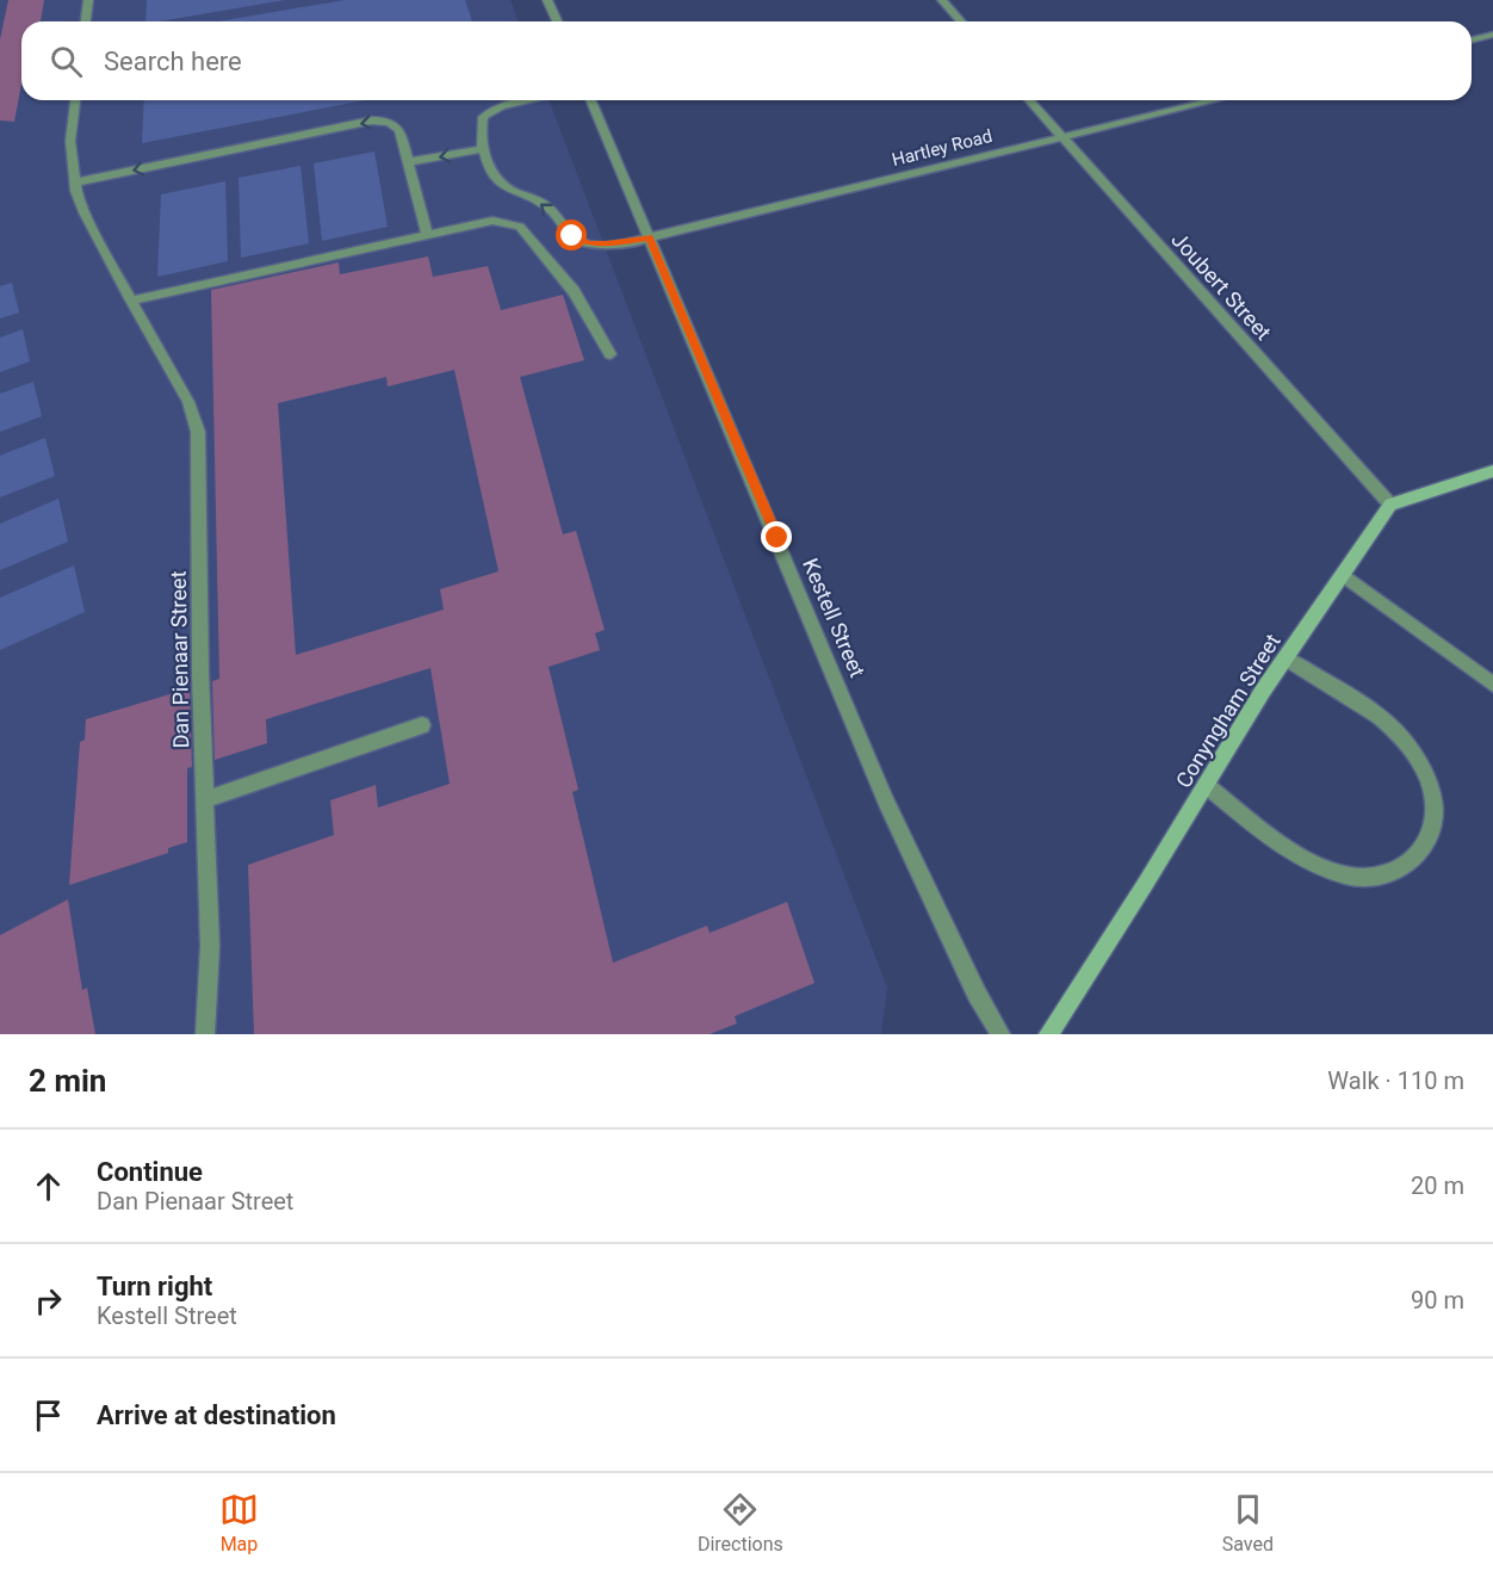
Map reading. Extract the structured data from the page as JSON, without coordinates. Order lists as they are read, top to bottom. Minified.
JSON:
{"streets":{"street":["Hartley Road","Joubert Street","Kestell Street","Dan Pienaar Street","Conyngham Street"]},"crossings":[["Hartley Road","Joubert Street"],["Hartley Road","Kestell Street"],["Joubert Street","Conyngham Street"]],"page":{"search":"Search here","heading":["2 min","Walk · 110 m"],"list":[["Continue","Dan Pienaar Street","20 m"],["Turn right","Kestell Street","90 m"],"Arrive at destination"],"nav":["Map","Directions","Saved"]}}
